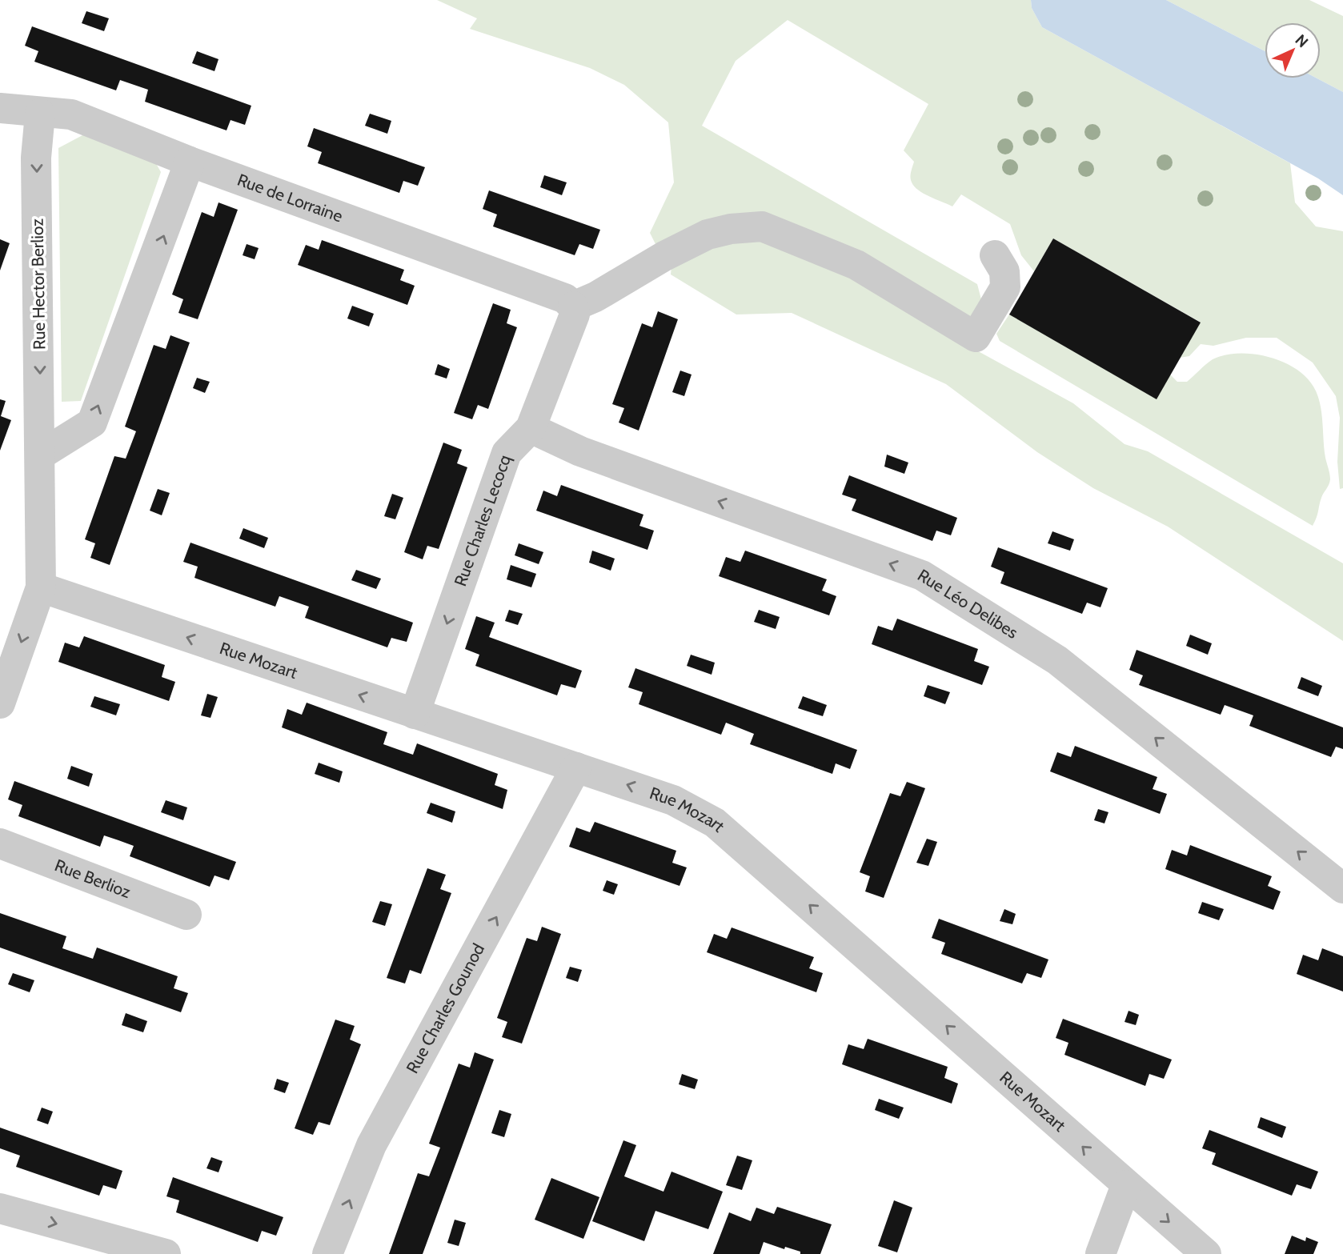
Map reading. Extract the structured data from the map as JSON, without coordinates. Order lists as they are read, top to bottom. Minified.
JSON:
{"streets":{"street":["Rue de Lorraine","Rue Hector Berlioz","Rue Charles Lecocq","Rue Léo Delibes","Rue Mozart","Rue Berlioz","Rue Charles Gounod"]},"crossings":[["Rue de Lorraine","Rue Hector Berlioz"],["Rue de Lorraine","Rue Charles Lecocq"],["Rue Hector Berlioz","Rue Mozart"],["Rue Charles Lecocq","Rue Léo Delibes"],["Rue Charles Lecocq","Rue Mozart"],["Rue Mozart","Rue Charles Gounod"]],"one_way":["Rue Hector Berlioz","Rue Charles Lecocq","Rue Léo Delibes","Rue Mozart","Rue Charles Gounod"],"north":"top right"}
